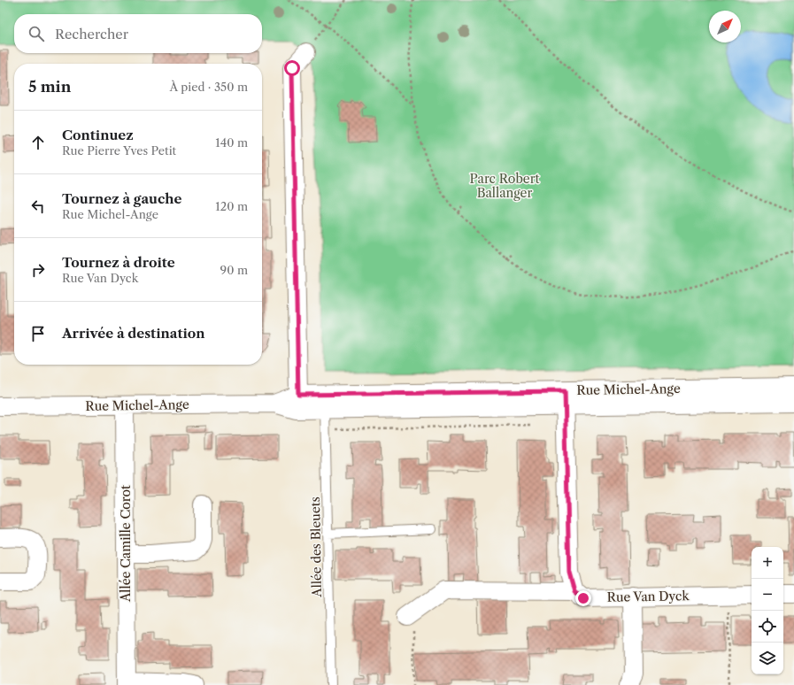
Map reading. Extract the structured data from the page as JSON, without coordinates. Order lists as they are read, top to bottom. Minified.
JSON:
{"streets":{"street":["Rue Michel-Ange","Allée Camille Corot","Rue Van Dyck"],"lane":["Allée des Bleuets"]},"crossings":[["Rue Michel-Ange","Allée Camille Corot"],["Rue Michel-Ange","Allée des Bleuets"]],"parks":["Parc Robert Ballanger"],"north":"top right","page":{"search":"Rechercher","heading":["5 min","À pied · 350 m"],"list":[["Continuez","Rue Pierre Yves Petit","140 m"],["Tournez à gauche","Rue Michel-Ange","120 m"],["Tournez à droite","Rue Van Dyck","90 m"],"Arrivée à destination"],"map_buttons":["+","−"]}}
